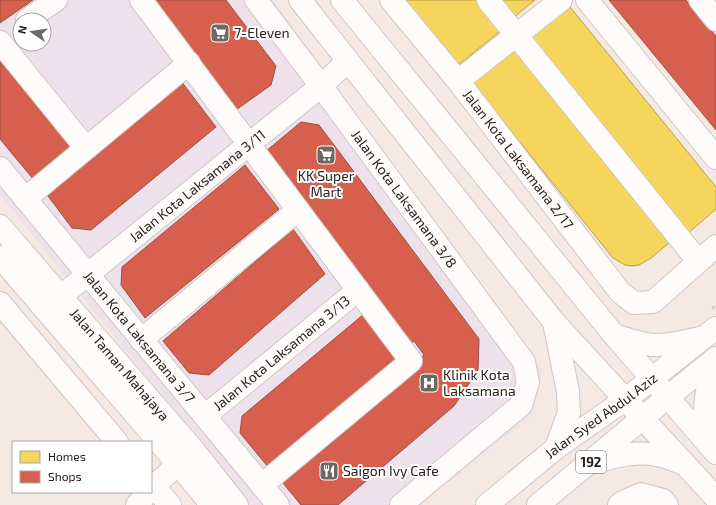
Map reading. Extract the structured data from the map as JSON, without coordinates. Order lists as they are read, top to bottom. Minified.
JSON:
{"streets":{"street":["Jalan Kota Laksamana 2/17","Jalan Kota Laksamana 3/11","Jalan Kota Laksamana 3/8","Jalan Kota Laksamana 3/7","Jalan Kota Laksamana 3/13","Jalan Taman Mahajaya","Jalan Syed Abdul Aziz","192"]},"crossings":[["Jalan Kota Laksamana 3/11","Jalan Kota Laksamana 3/8"],["Jalan Kota Laksamana 3/11","Jalan Kota Laksamana 3/7"],["Jalan Kota Laksamana 3/11","Jalan Taman Mahajaya"],["Jalan Kota Laksamana 3/7","Jalan Kota Laksamana 3/13"]],"places":{"supermarket":["7-Eleven","KK Super Mart"],"hospital":["Klinik Kota Laksamana"],"restaurant":["Saigon Ivy Cafe"]},"legend":["Homes","Shops"],"north":"left"}
